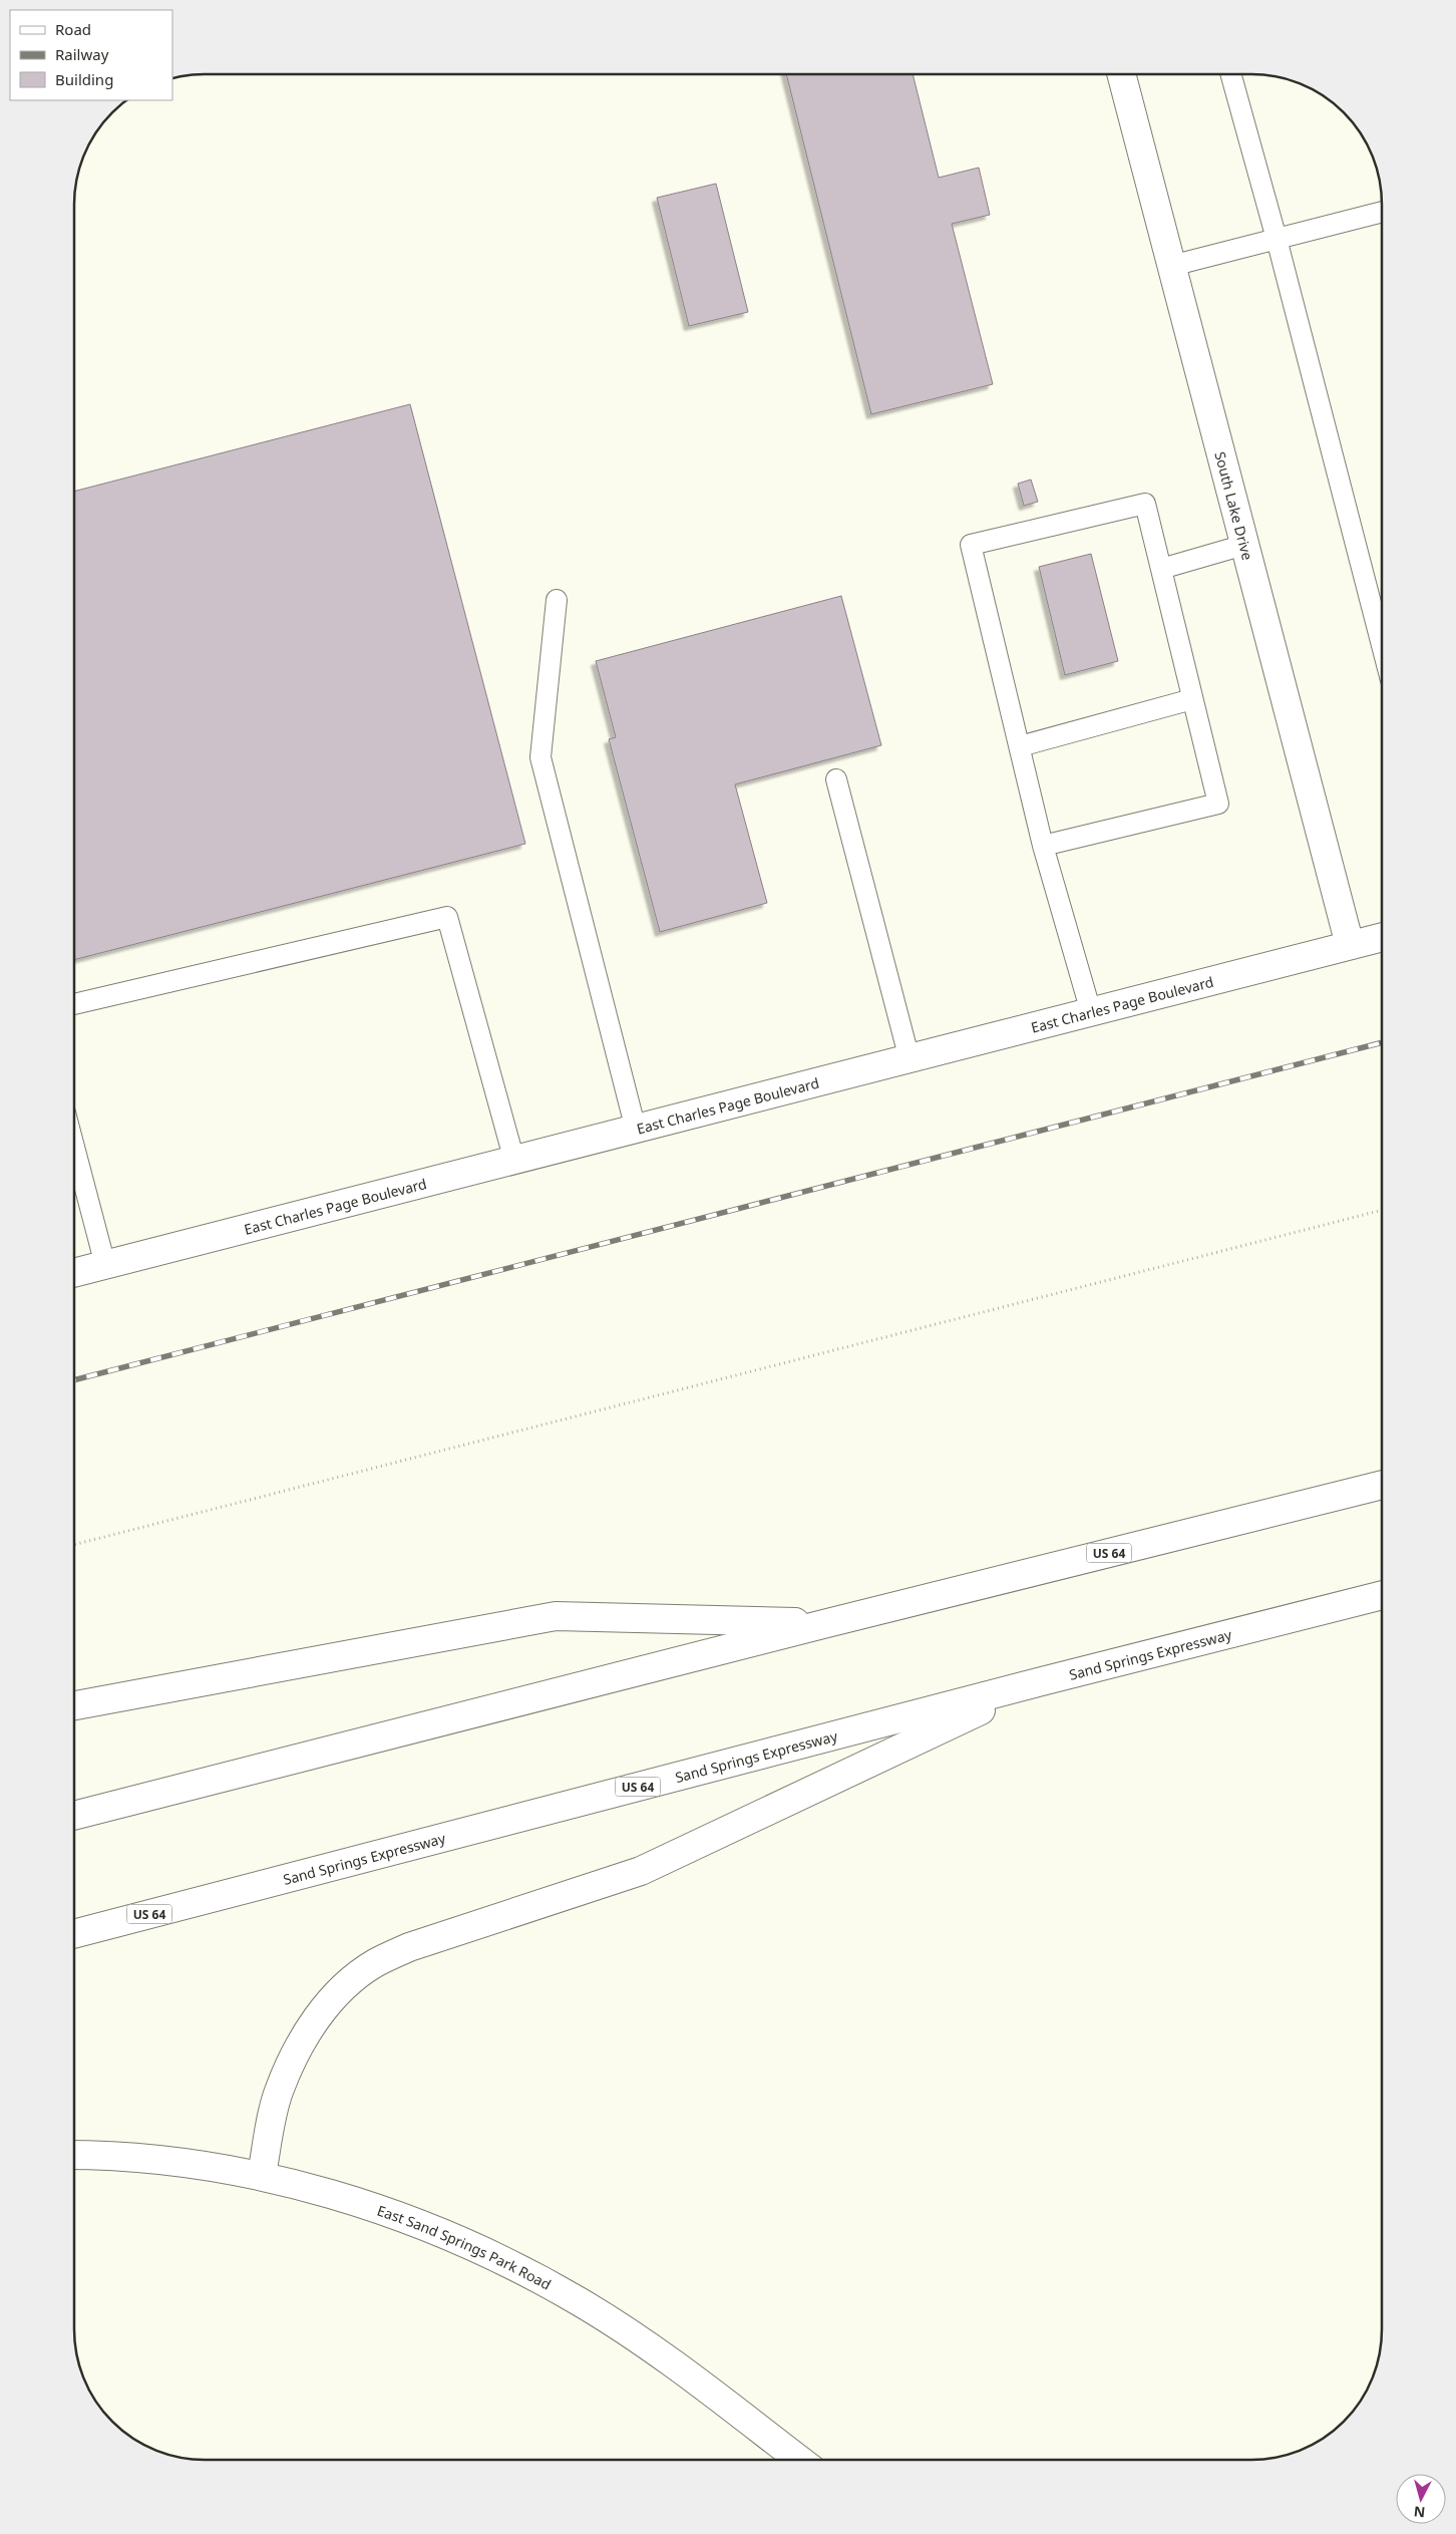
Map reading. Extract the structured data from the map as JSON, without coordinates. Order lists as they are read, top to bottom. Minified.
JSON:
{"streets":{"main road":["South Lake Drive","East Charles Page Boulevard","US 64","Sand Springs Expressway","East Sand Springs Park Road"]},"crossings":[["South Lake Drive","East Charles Page Boulevard"]],"legend":["Road","Railway","Building"],"north":"bottom"}
